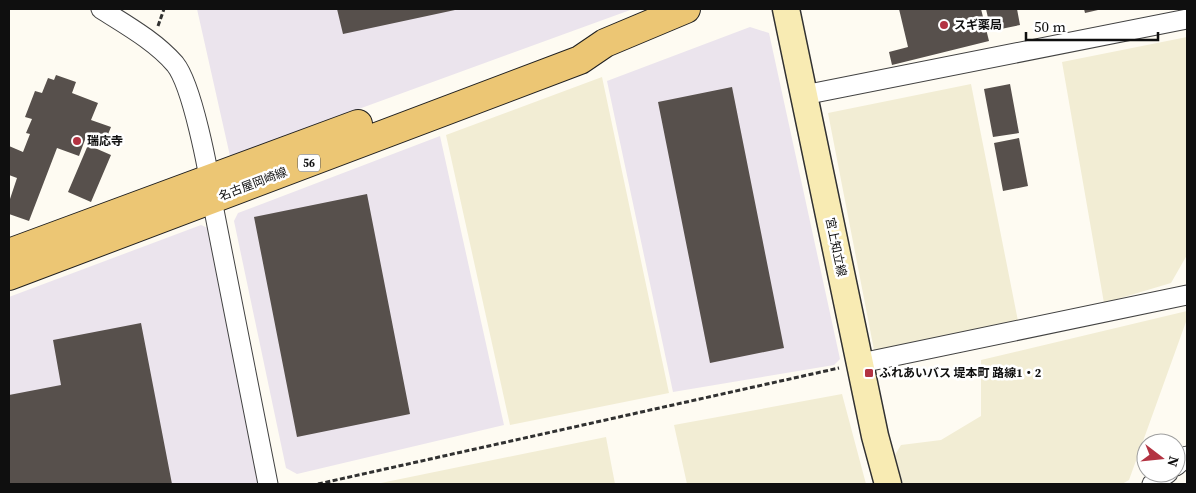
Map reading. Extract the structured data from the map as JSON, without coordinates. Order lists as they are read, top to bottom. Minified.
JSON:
{"streets":{"main road":["56","名古屋岡崎線","宮上知立線"]},"places":{"other":["スギ薬局","瑞応寺"],"transit":["ふれあいバス 堤本町 路線1・2"]},"scale_bar":"50 m","north":"right"}
